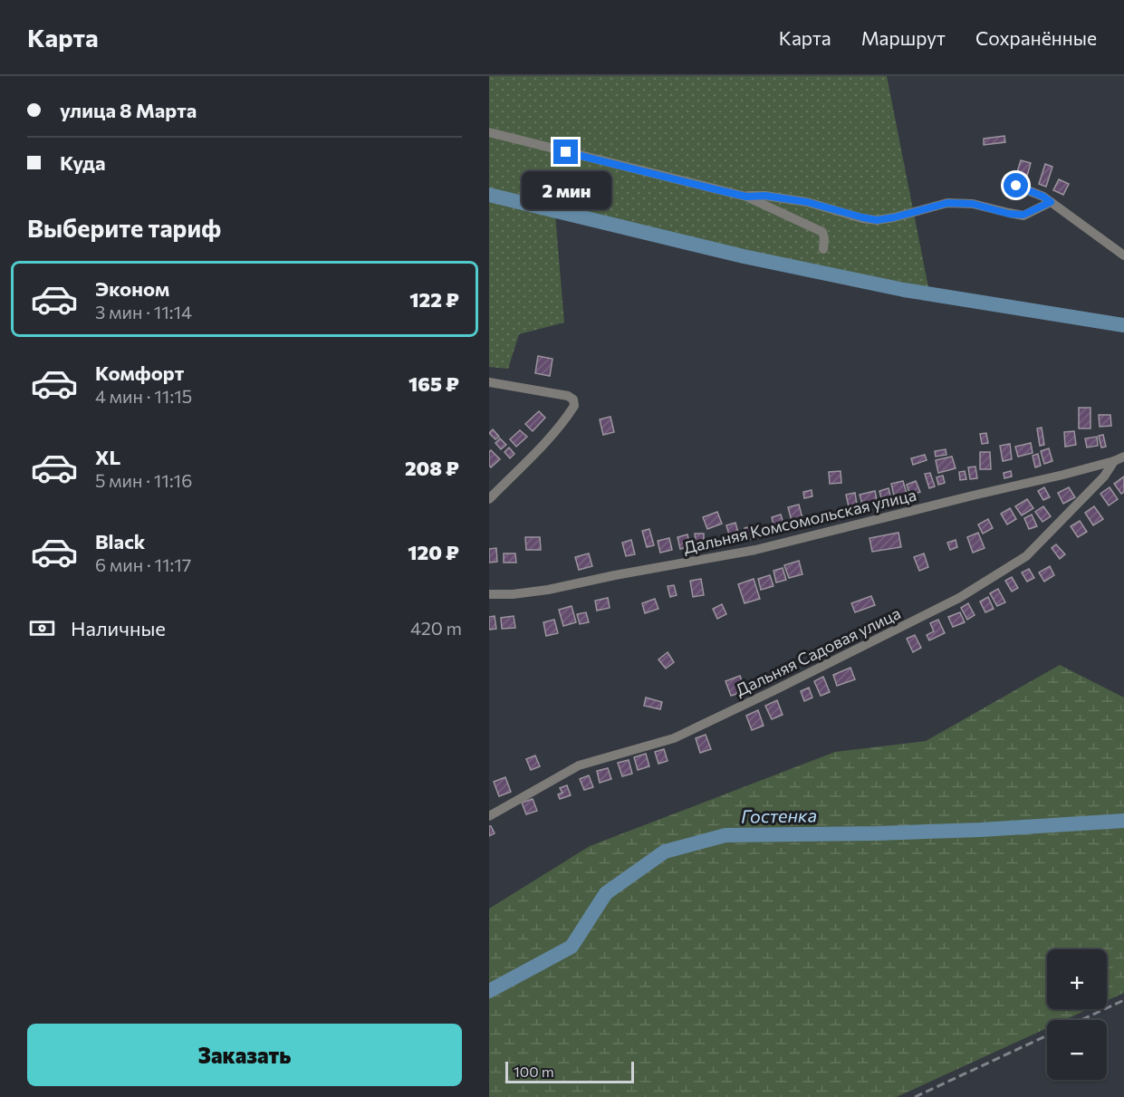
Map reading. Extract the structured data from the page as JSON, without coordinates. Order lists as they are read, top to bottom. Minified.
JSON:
{"streets":{"street":["Дальняя Комсомольская улица","Дальняя Садовая улица"]},"crossings":[["Дальняя Комсомольская улица","Дальняя Садовая улица"]],"water":["Гостенка"],"scale_bar":"100 m","page":{"header":"Карта","nav":["Карта","Маршрут","Сохранённые"],"banner":["улица 8 Марта","Куда"],"bubble":"2 мин","heading":"Выберите тариф","list":[{"name":"Эконом","note":"3 мин · 11:14","value":"122 ₽"},{"name":"Комфорт","note":"4 мин · 11:15","value":"165 ₽"},{"name":"XL","note":"5 мин · 11:16","value":"208 ₽"},{"name":"Black","note":"6 мин · 11:17","value":"120 ₽"}],"pay":["Наличные","420 m"],"map_buttons":["+","−"],"buttons":"Заказать","scale":"100 m"}}
